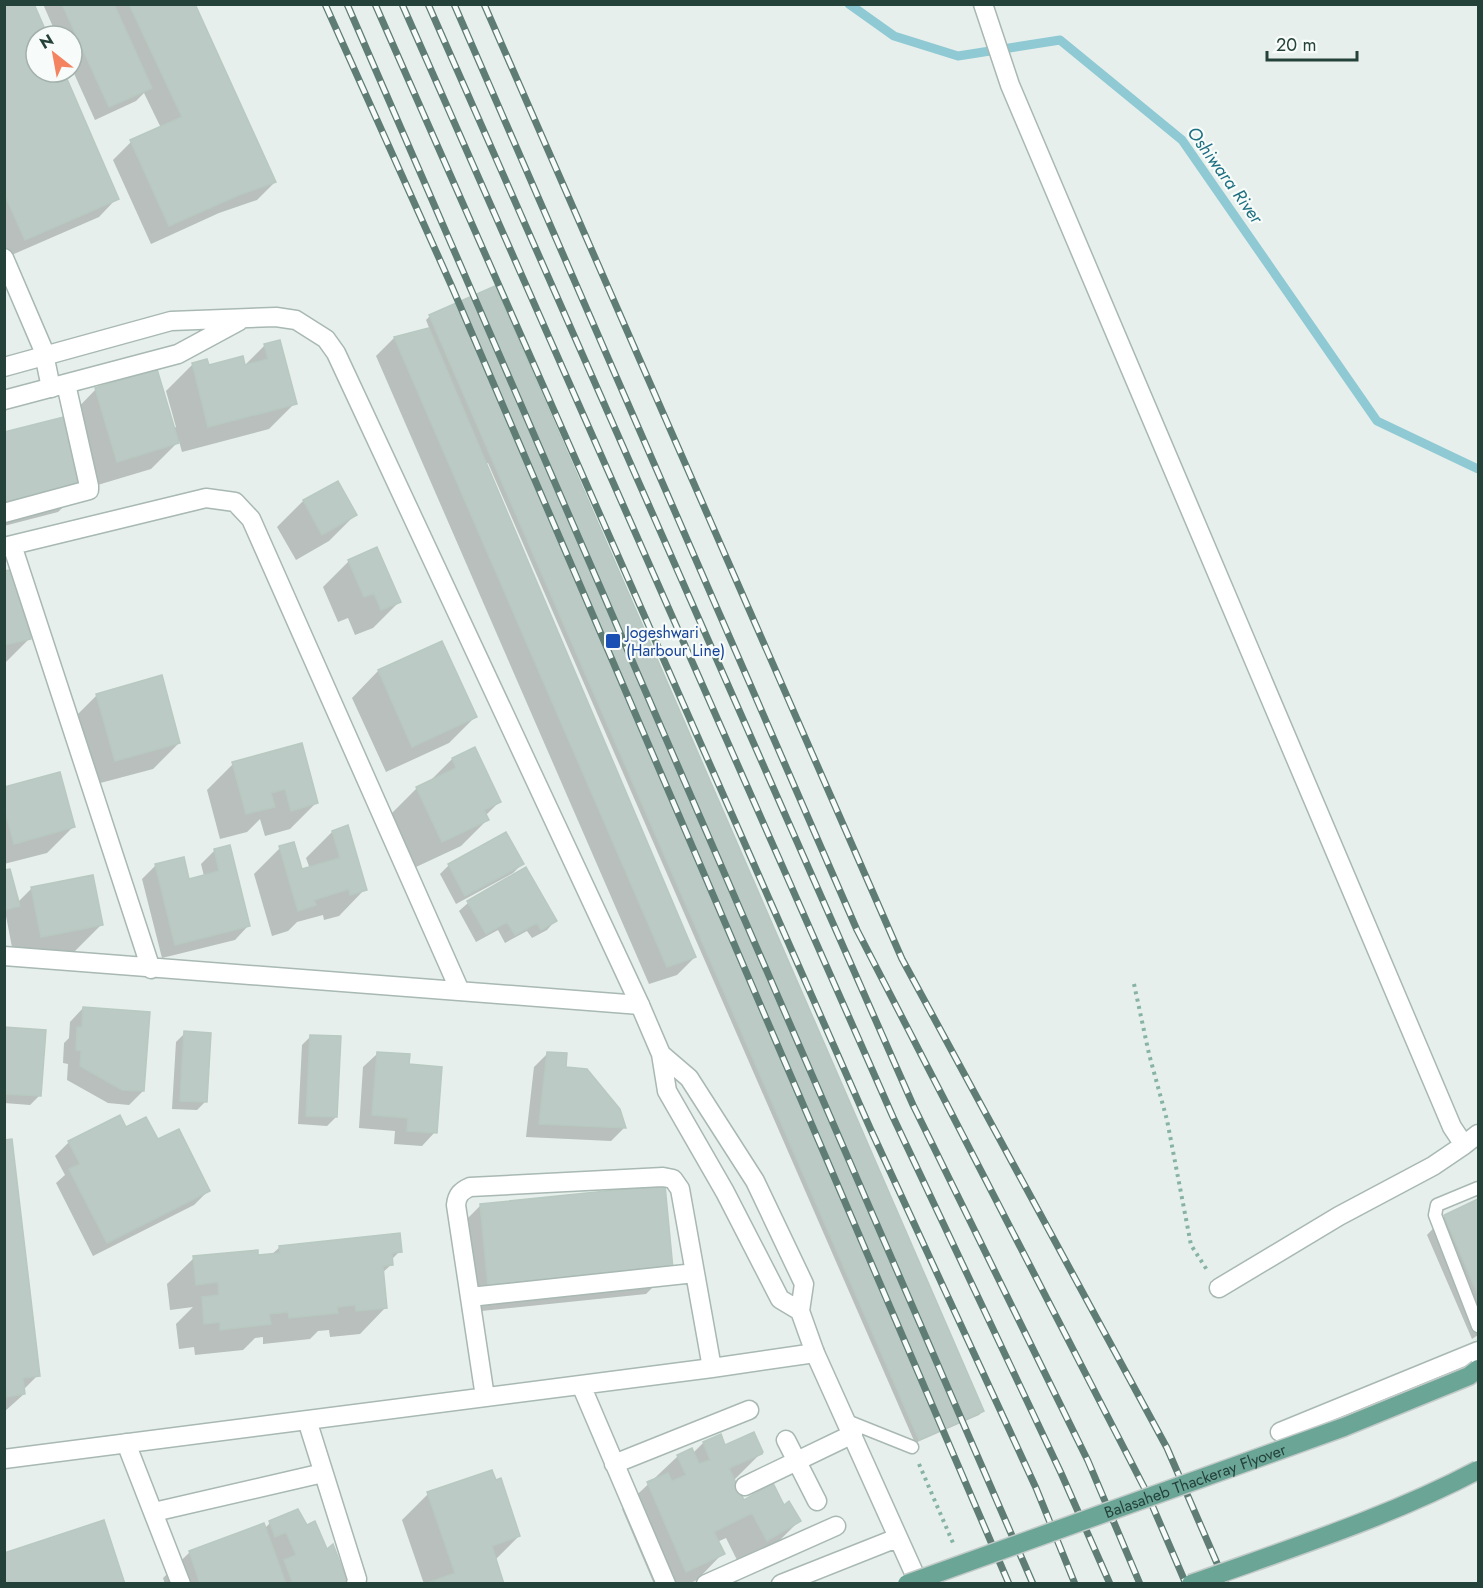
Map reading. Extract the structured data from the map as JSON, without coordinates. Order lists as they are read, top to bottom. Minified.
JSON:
{"streets":{"main road":["Balasaheb Thackeray Flyover"]},"water":["Oshiwara River"],"places":{"transit":["Jogeshwari (Harbour Line)"]},"scale_bar":"20 m","north":"top left"}
